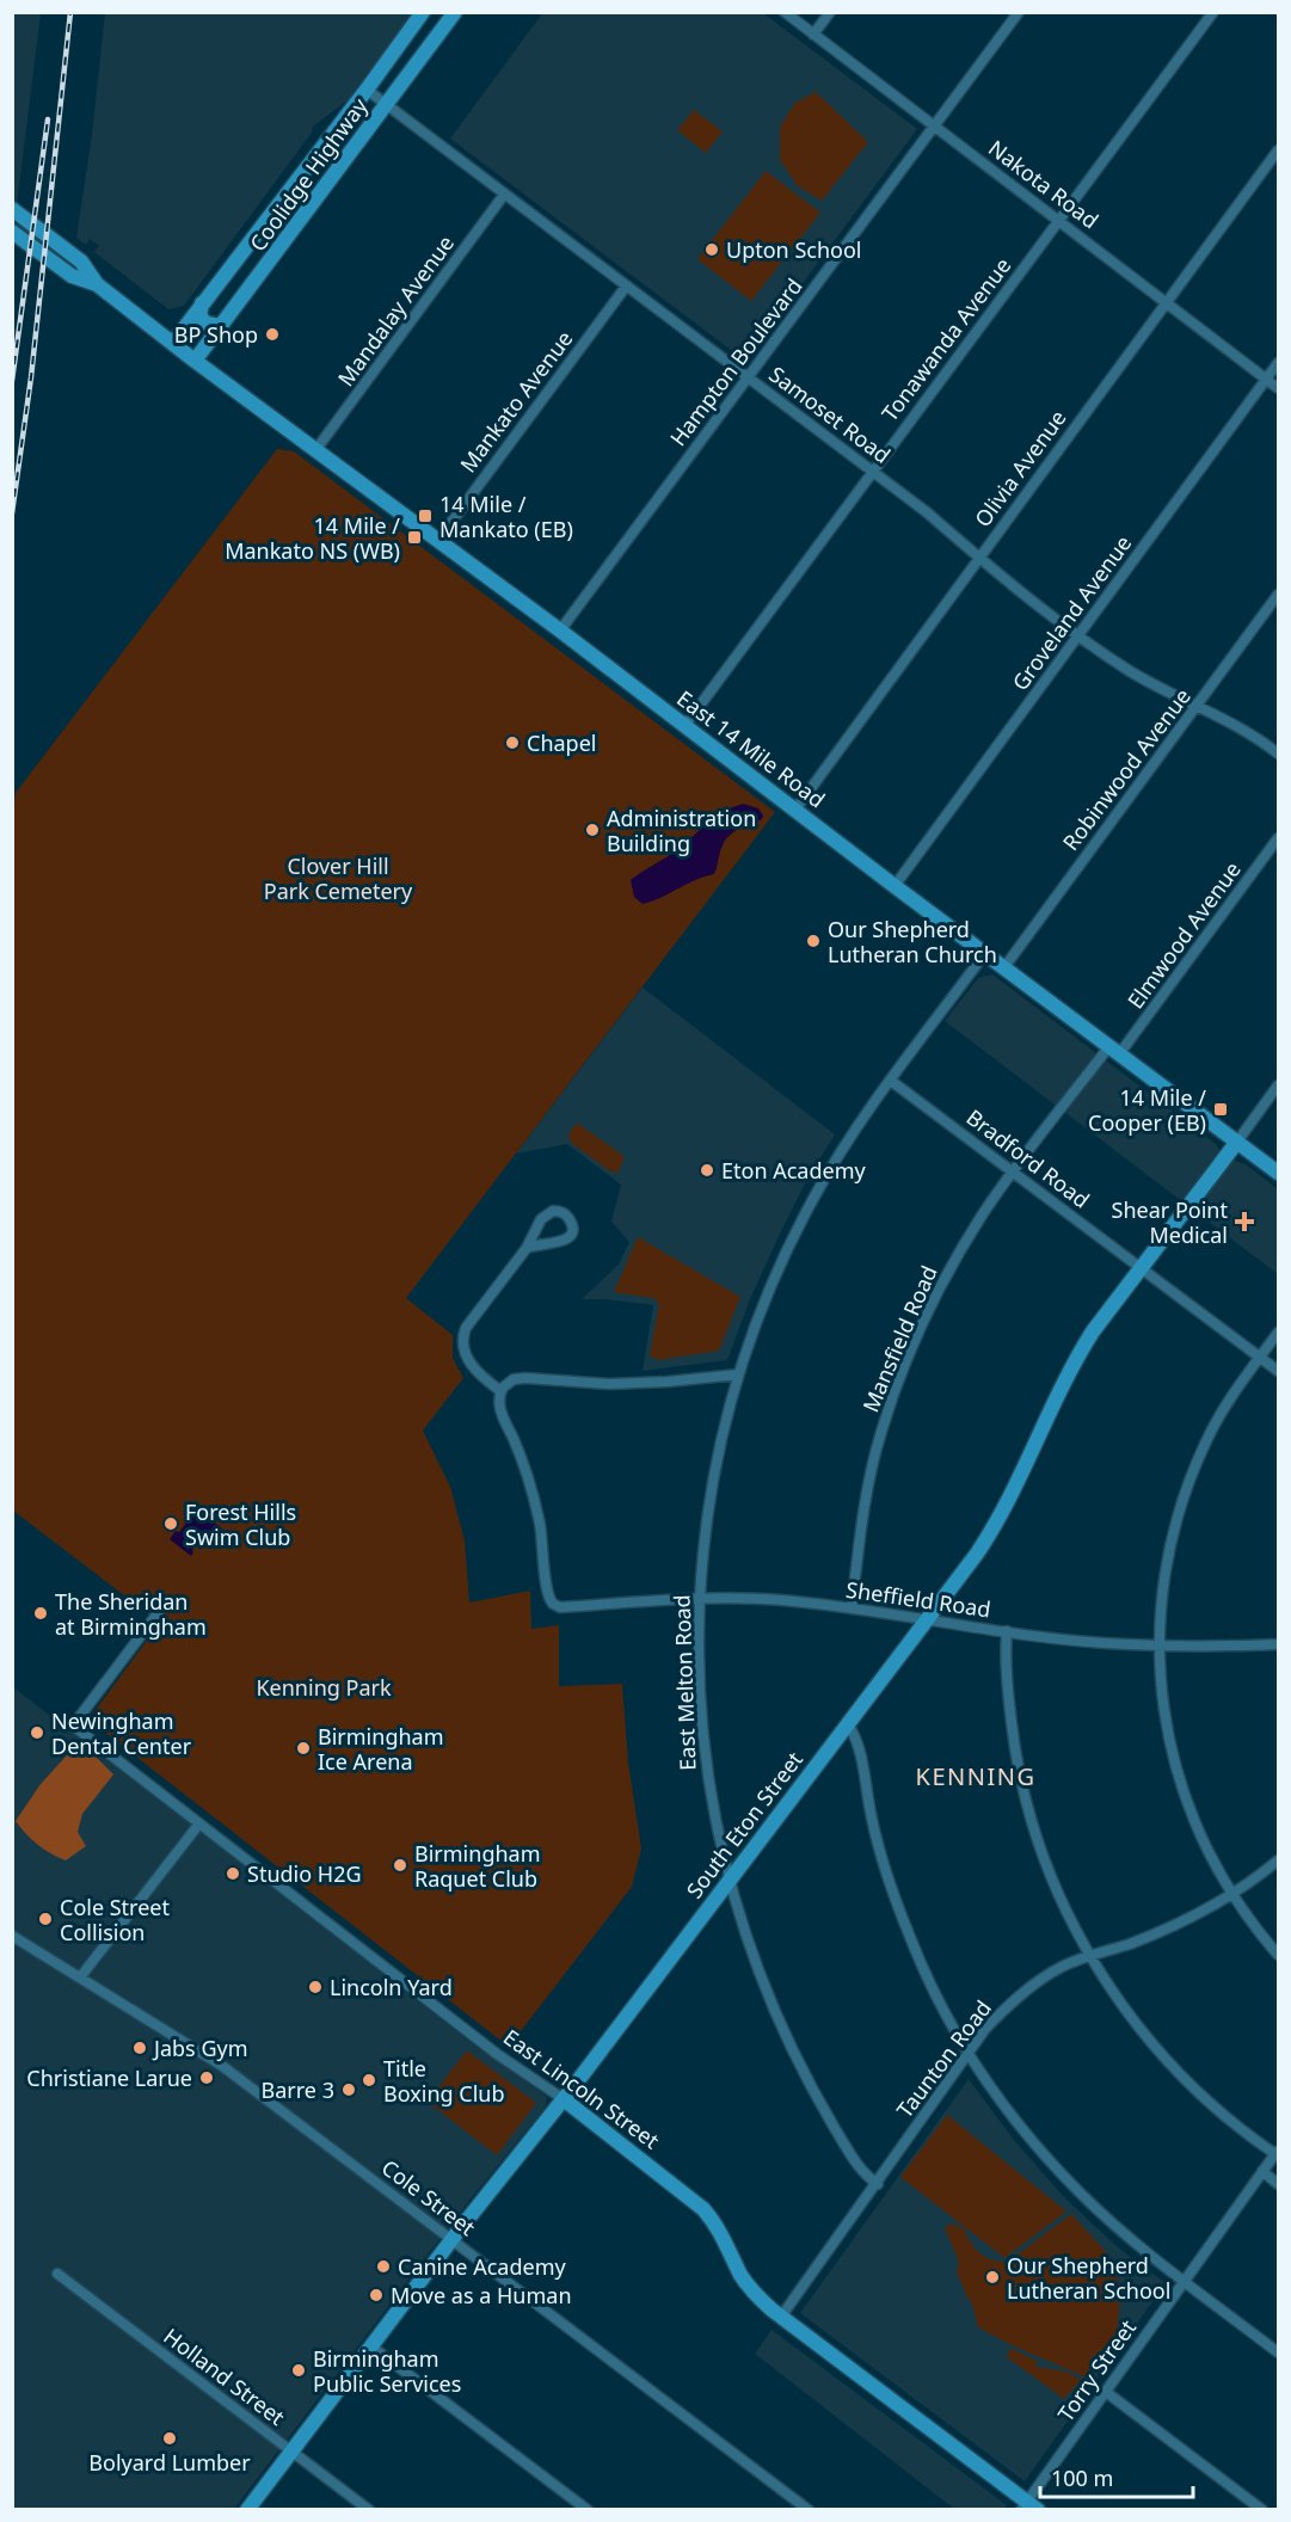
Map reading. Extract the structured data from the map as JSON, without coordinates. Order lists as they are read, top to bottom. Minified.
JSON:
{"streets":{"main road":["Coolidge Highway","East 14 Mile Road","South Eton Street","East Lincoln Street"],"street":["Nakota Road","Mandalay Avenue","Tonawanda Avenue","Hampton Boulevard","Mankato Avenue","Samoset Road","Olivia Avenue","Groveland Avenue","Robinwood Avenue","Elmwood Avenue","Bradford Road","Mansfield Road","Sheffield Road","East Melton Road","Taunton Road","Cole Street","Torry Street","Holland Street"]},"crossings":[["Coolidge Highway","Samoset Road"],["Coolidge Highway","East 14 Mile Road"],["Nakota Road","Tonawanda Avenue"],["Nakota Road","Hampton Boulevard"],["Nakota Road","Olivia Avenue"],["Nakota Road","Groveland Avenue"],["Mandalay Avenue","Samoset Road"],["Mandalay Avenue","East 14 Mile Road"],["Tonawanda Avenue","Samoset Road"],["Tonawanda Avenue","East 14 Mile Road"],["Hampton Boulevard","Samoset Road"],["Hampton Boulevard","East 14 Mile Road"],["Mankato Avenue","Samoset Road"],["Mankato Avenue","East 14 Mile Road"],["Samoset Road","Olivia Avenue"],["Samoset Road","Groveland Avenue"],["Samoset Road","Robinwood Avenue"],["Olivia Avenue","East 14 Mile Road"],["Groveland Avenue","East 14 Mile Road"],["East 14 Mile Road","Robinwood Avenue"],["East 14 Mile Road","Elmwood Avenue"],["East 14 Mile Road","Mansfield Road"],["East 14 Mile Road","East Melton Road"],["East 14 Mile Road","South Eton Street"],["Elmwood Avenue","Mansfield Road"],["Bradford Road","Mansfield Road"],["Bradford Road","East Melton Road"],["Bradford Road","South Eton Street"],["Mansfield Road","Sheffield Road"],["Sheffield Road","East Melton Road"],["Sheffield Road","South Eton Street"],["East Melton Road","South Eton Street"],["East Melton Road","Taunton Road"],["South Eton Street","East Lincoln Street"],["South Eton Street","Cole Street"],["South Eton Street","Holland Street"],["Taunton Road","East Lincoln Street"],["East Lincoln Street","Torry Street"]],"districts":["KENNING"],"parks":["Clover Hill Park Cemetery","Kenning Park"],"places":{"other":["Upton School","BP Shop","Chapel","Administration Building","Our Shepherd Lutheran Church","Eton Academy","Forest Hills Swim Club","The Sheridan at Birmingham","Newingham Dental Center","Birmingham Ice Arena","Birmingham Raquet Club","Studio H2G","Cole Street Collision","Lincoln Yard","Jabs Gym","Christiane Larue","Title Boxing Club","Barre 3","Canine Academy","Our Shepherd Lutheran School","Move as a Human","Birmingham Public Services","Bolyard Lumber"],"transit":["14 Mile / Mankato (EB)","14 Mile / Mankato NS (WB)","14 Mile / Cooper (EB)"],"health":["Shear Point Medical"]},"scale_bar":"100 m"}
